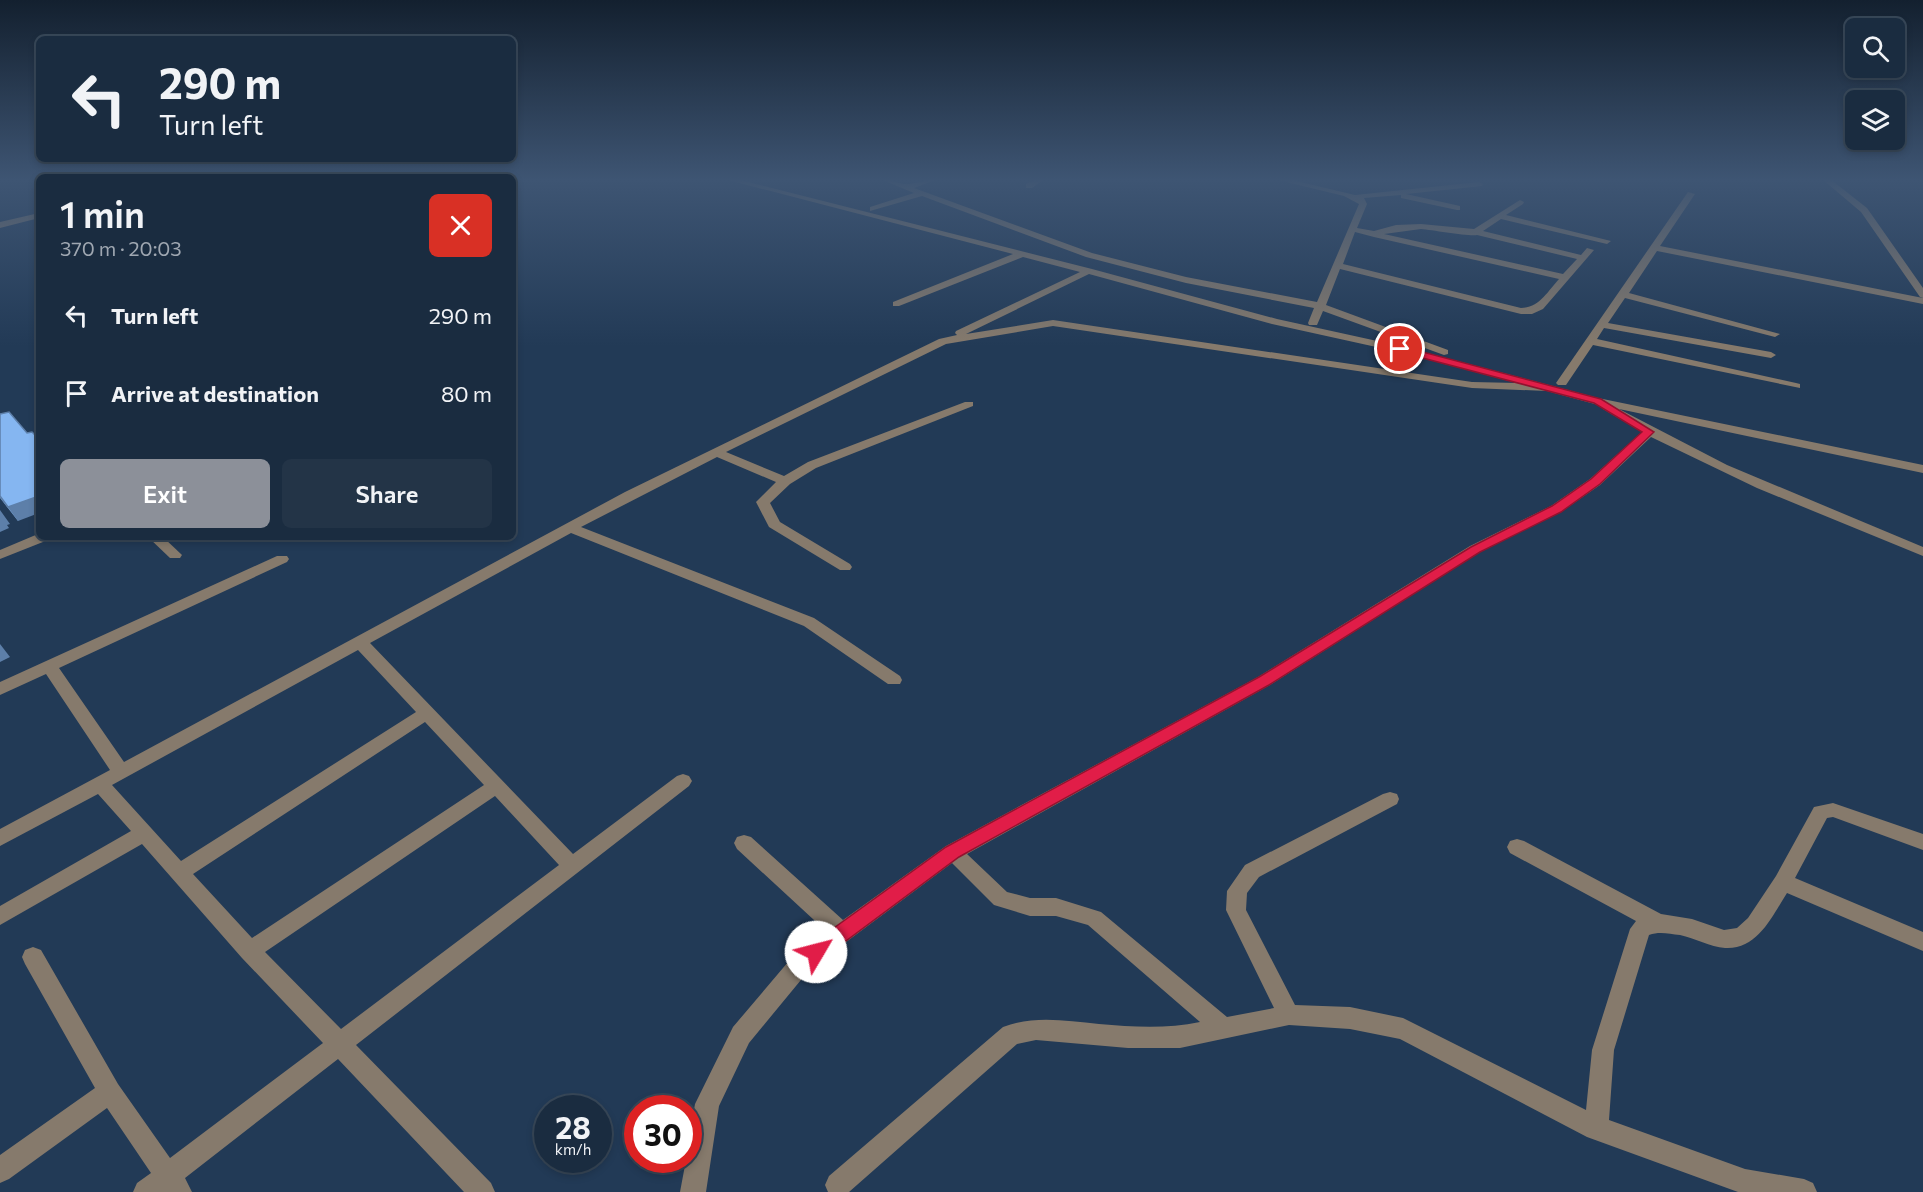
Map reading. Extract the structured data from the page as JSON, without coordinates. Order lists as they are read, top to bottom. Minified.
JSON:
{"page":{"turn":["290 m","Turn left"],"heading":["1 min","370 m · 20:03"],"list":[{"name":"Turn left","value":"290 m"},{"name":"Arrive at destination","value":"80 m"}],"buttons":["Exit","Share"],"speed":"28 km/h","limit":"30"}}
